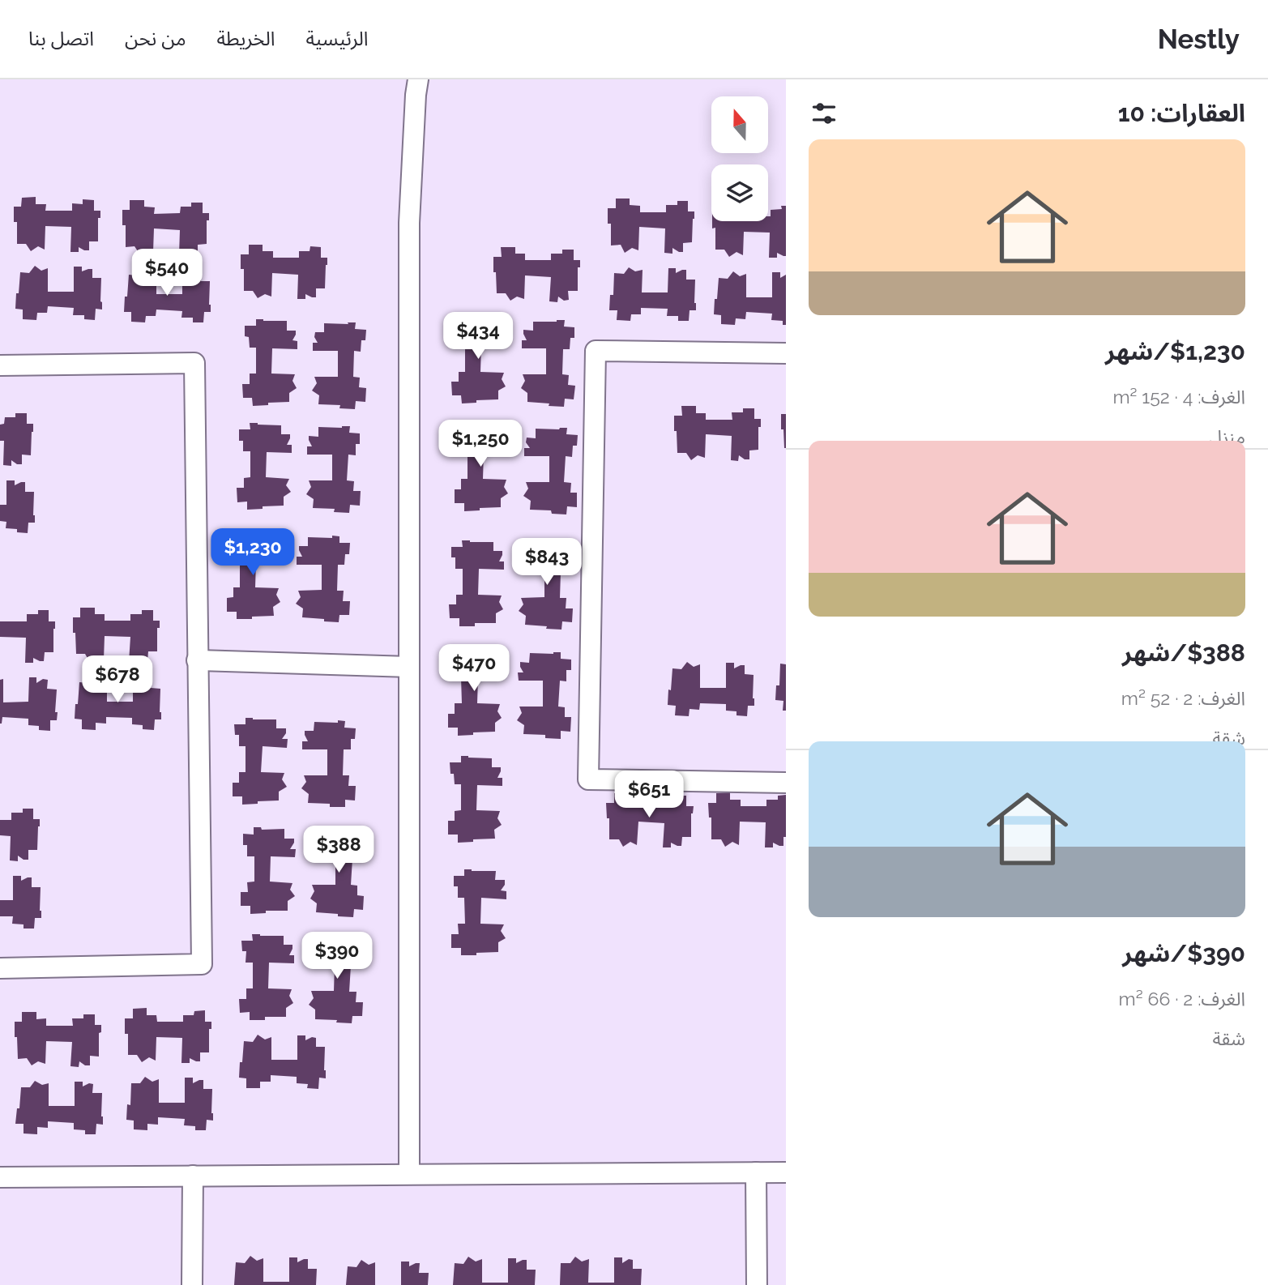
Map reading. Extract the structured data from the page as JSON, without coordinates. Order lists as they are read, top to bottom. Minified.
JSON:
{"north":"top","page":{"header":"Nestly","nav":["الرئيسية","الخريطة","من نحن","اتصل بنا"],"heading":"العقارات: 10","list":[{"name":"$1,230/شهر","note":"الغرف: 4 · 152 m² · منزل"},{"name":"$388/شهر","note":"الغرف: 2 · 52 m² · شقة"},{"name":"$390/شهر","note":"الغرف: 2 · 66 m² · شقة"}],"price":["$540","$434","$1,250","$1,230","$843","$470","$678","$651","$388","$390"]}}
